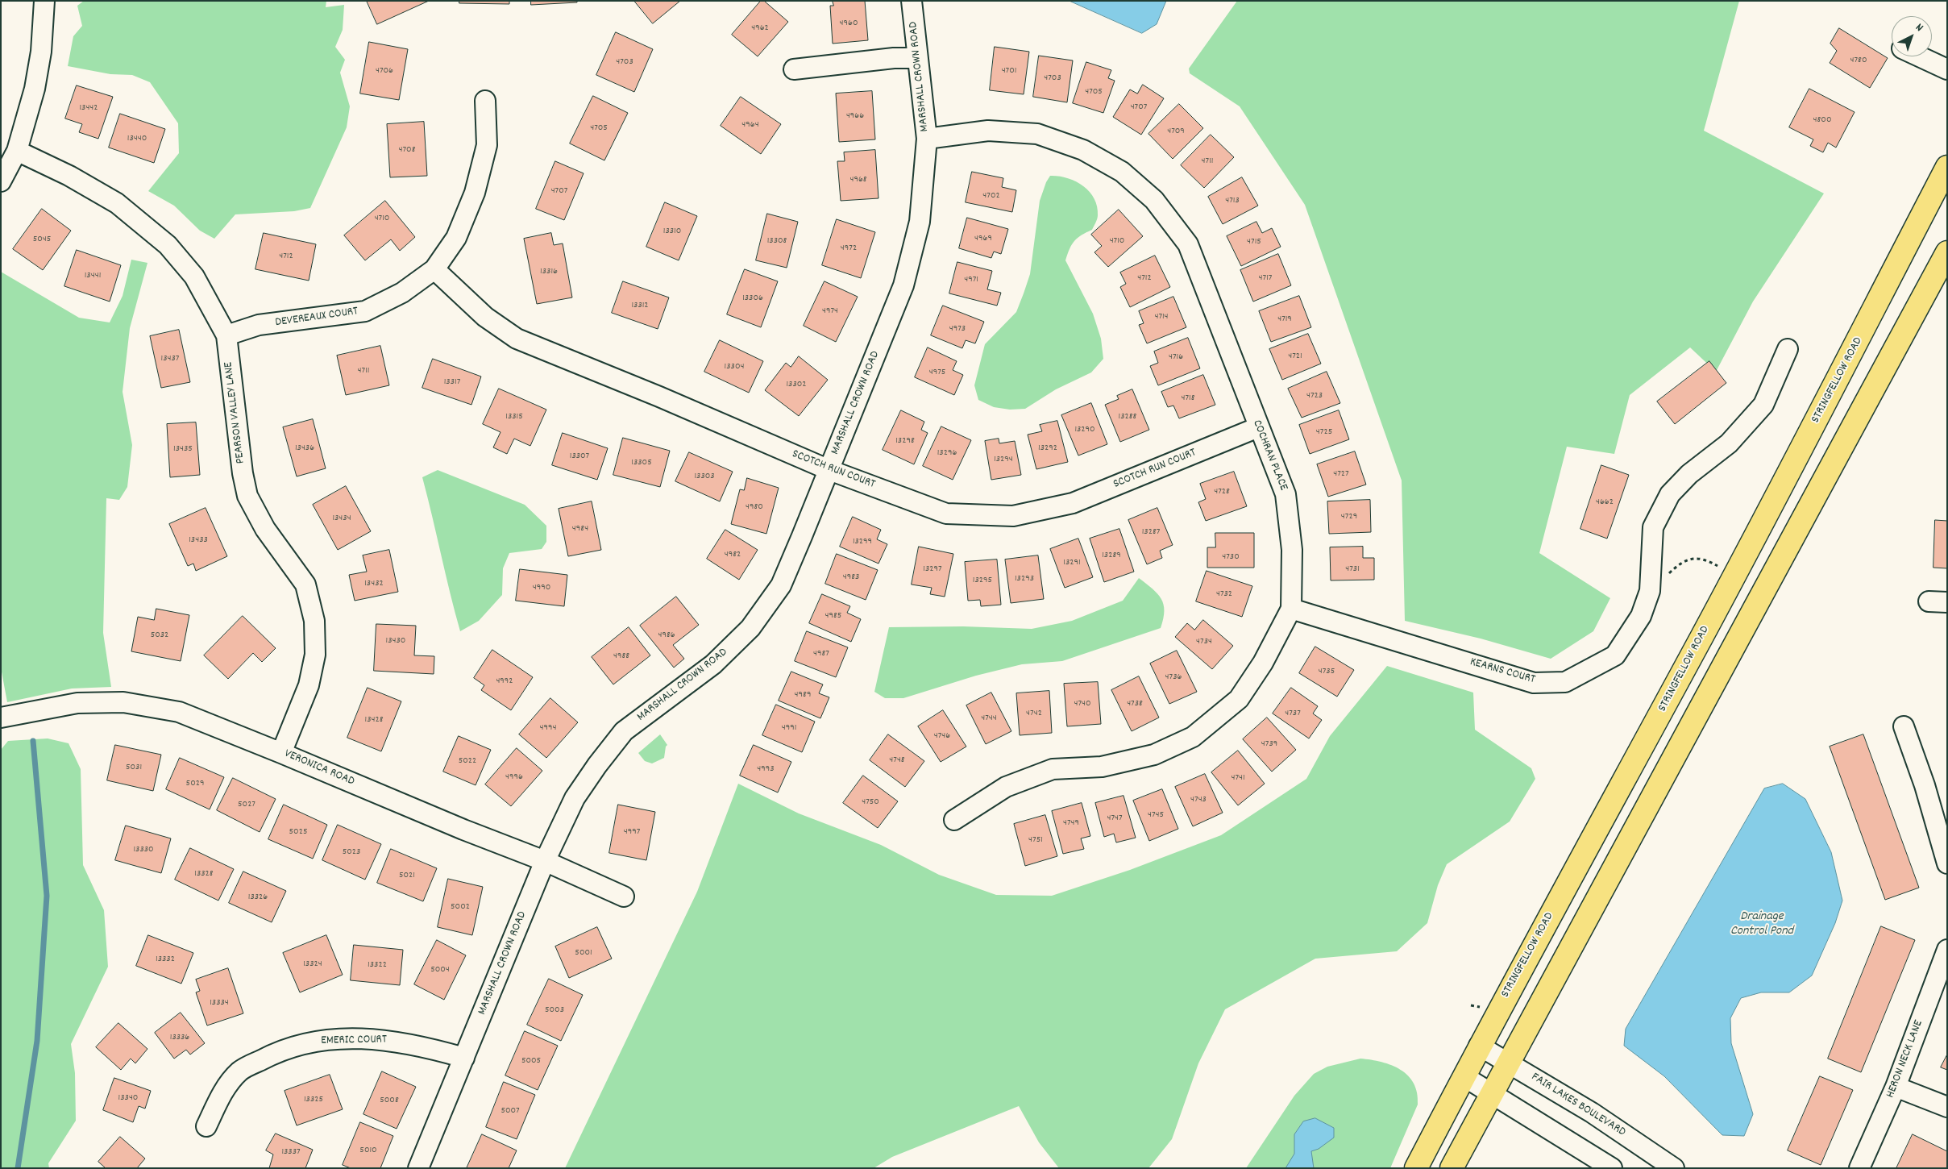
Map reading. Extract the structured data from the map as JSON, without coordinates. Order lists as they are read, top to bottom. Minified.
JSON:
{"streets":{"main road":["STRINGFELLOW ROAD"],"street":["MARSHALL CROWN ROAD","DEVEREAUX COURT","PEARSON VALLEY LANE","COCHRAN PLACE","SCOTCH RUN COURT","KEARNS COURT","VERONICA ROAD","EMERIC COURT","HERON NECK LANE","FAIR LAKES BOULEVARD"]},"crossings":[["MARSHALL CROWN ROAD","COCHRAN PLACE"],["MARSHALL CROWN ROAD","SCOTCH RUN COURT"],["MARSHALL CROWN ROAD","VERONICA ROAD"],["MARSHALL CROWN ROAD","EMERIC COURT"],["DEVEREAUX COURT","PEARSON VALLEY LANE"],["DEVEREAUX COURT","SCOTCH RUN COURT"],["STRINGFELLOW ROAD","FAIR LAKES BOULEVARD"],["PEARSON VALLEY LANE","VERONICA ROAD"],["COCHRAN PLACE","SCOTCH RUN COURT"],["COCHRAN PLACE","KEARNS COURT"]],"water":["Drainage Control Pond"],"house_numbers":["4960","4962","4780","4703","4706","4701","4703","4705","4707","13442","4966","4800","4964","4705","4709","13440","4708","4711","4968","4707","4702","4713","4710","13310","4969","5045","13308","4710","4715","4972","4712","13316","13441","4712","4717","4971","13306","13312","4974","4714","4719","4973","4721","4716","13437","13304","4711","4975","13317","13302","4723","4718","13315","13288","13290","4725","13298","13436","13292","13435","13296","13307","13294","13305","4727","13303","4728","4662","4980","4729","13434","4984","13287","13433","13299","4982","13289","4730","13291","13297","4731","4983","13293","13295","13432","4990","4732","4985","5032","4986","13430","4734","4987","4988","4735","4736","4992","4989","4740","4738","4742","4737","4744","13428","4994","4991","4746","4739","4748","5022","5031","4993","4996","4741","5029","4743","4750","5027","4745","4747","4749","5025","4997","4751","13330","5023","13328","5021","13326","5002","5001","13332","13324","13322","5004","13334","5003","13336","5005","13340","13325","5008","5007","5010","13337"],"north":"top right"}
